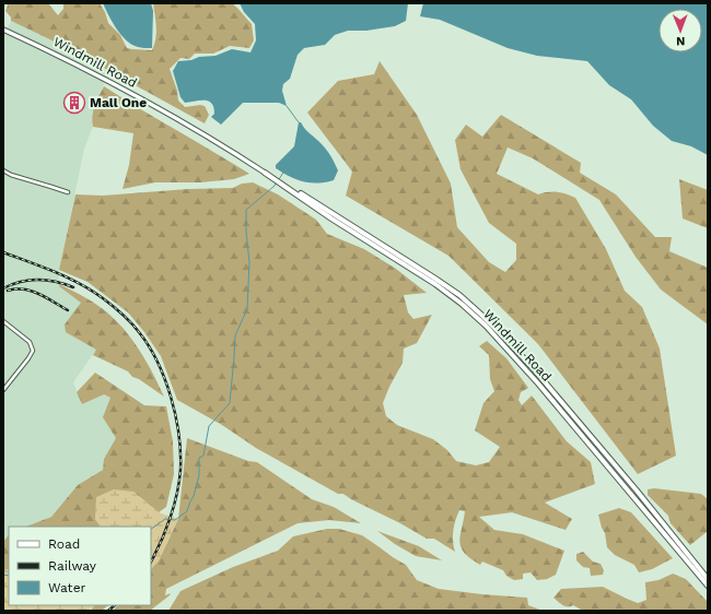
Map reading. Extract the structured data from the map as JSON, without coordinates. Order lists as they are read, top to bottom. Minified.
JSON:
{"streets":{"highway":["Windmill Road"]},"places":{"building":["Mall One"]},"legend":["Road","Railway","Water"],"north":"bottom"}
